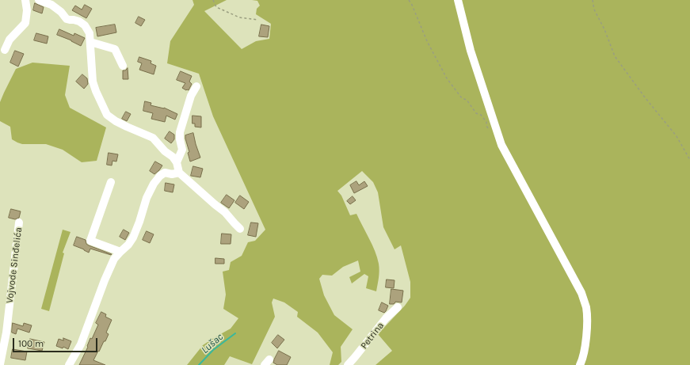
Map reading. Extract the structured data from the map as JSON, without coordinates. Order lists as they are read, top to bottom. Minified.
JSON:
{"streets":{"street":["Vojvode Sinđelića","Petrina"]},"water":["Lušac"],"scale_bar":"100 m"}
